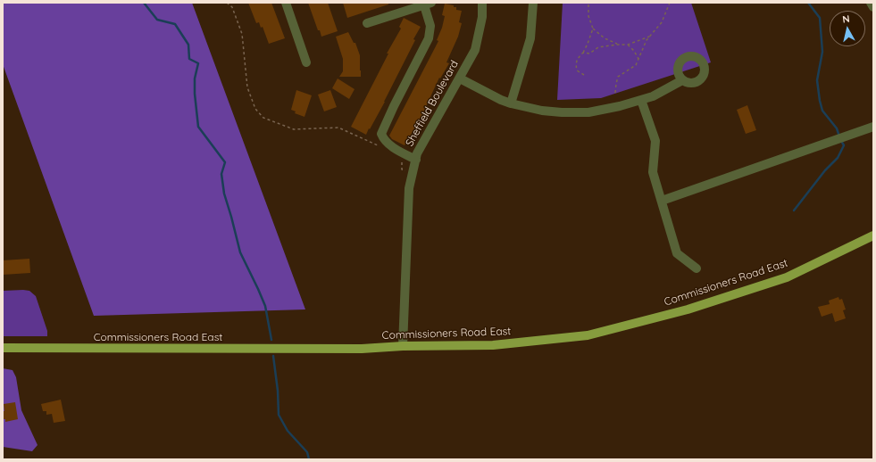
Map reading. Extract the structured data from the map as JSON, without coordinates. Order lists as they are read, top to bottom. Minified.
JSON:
{"streets":{"main road":["Commissioners Road East"],"street":["Sheffield Boulevard"]},"crossings":[["Sheffield Boulevard","Commissioners Road East"]],"north":"top"}
